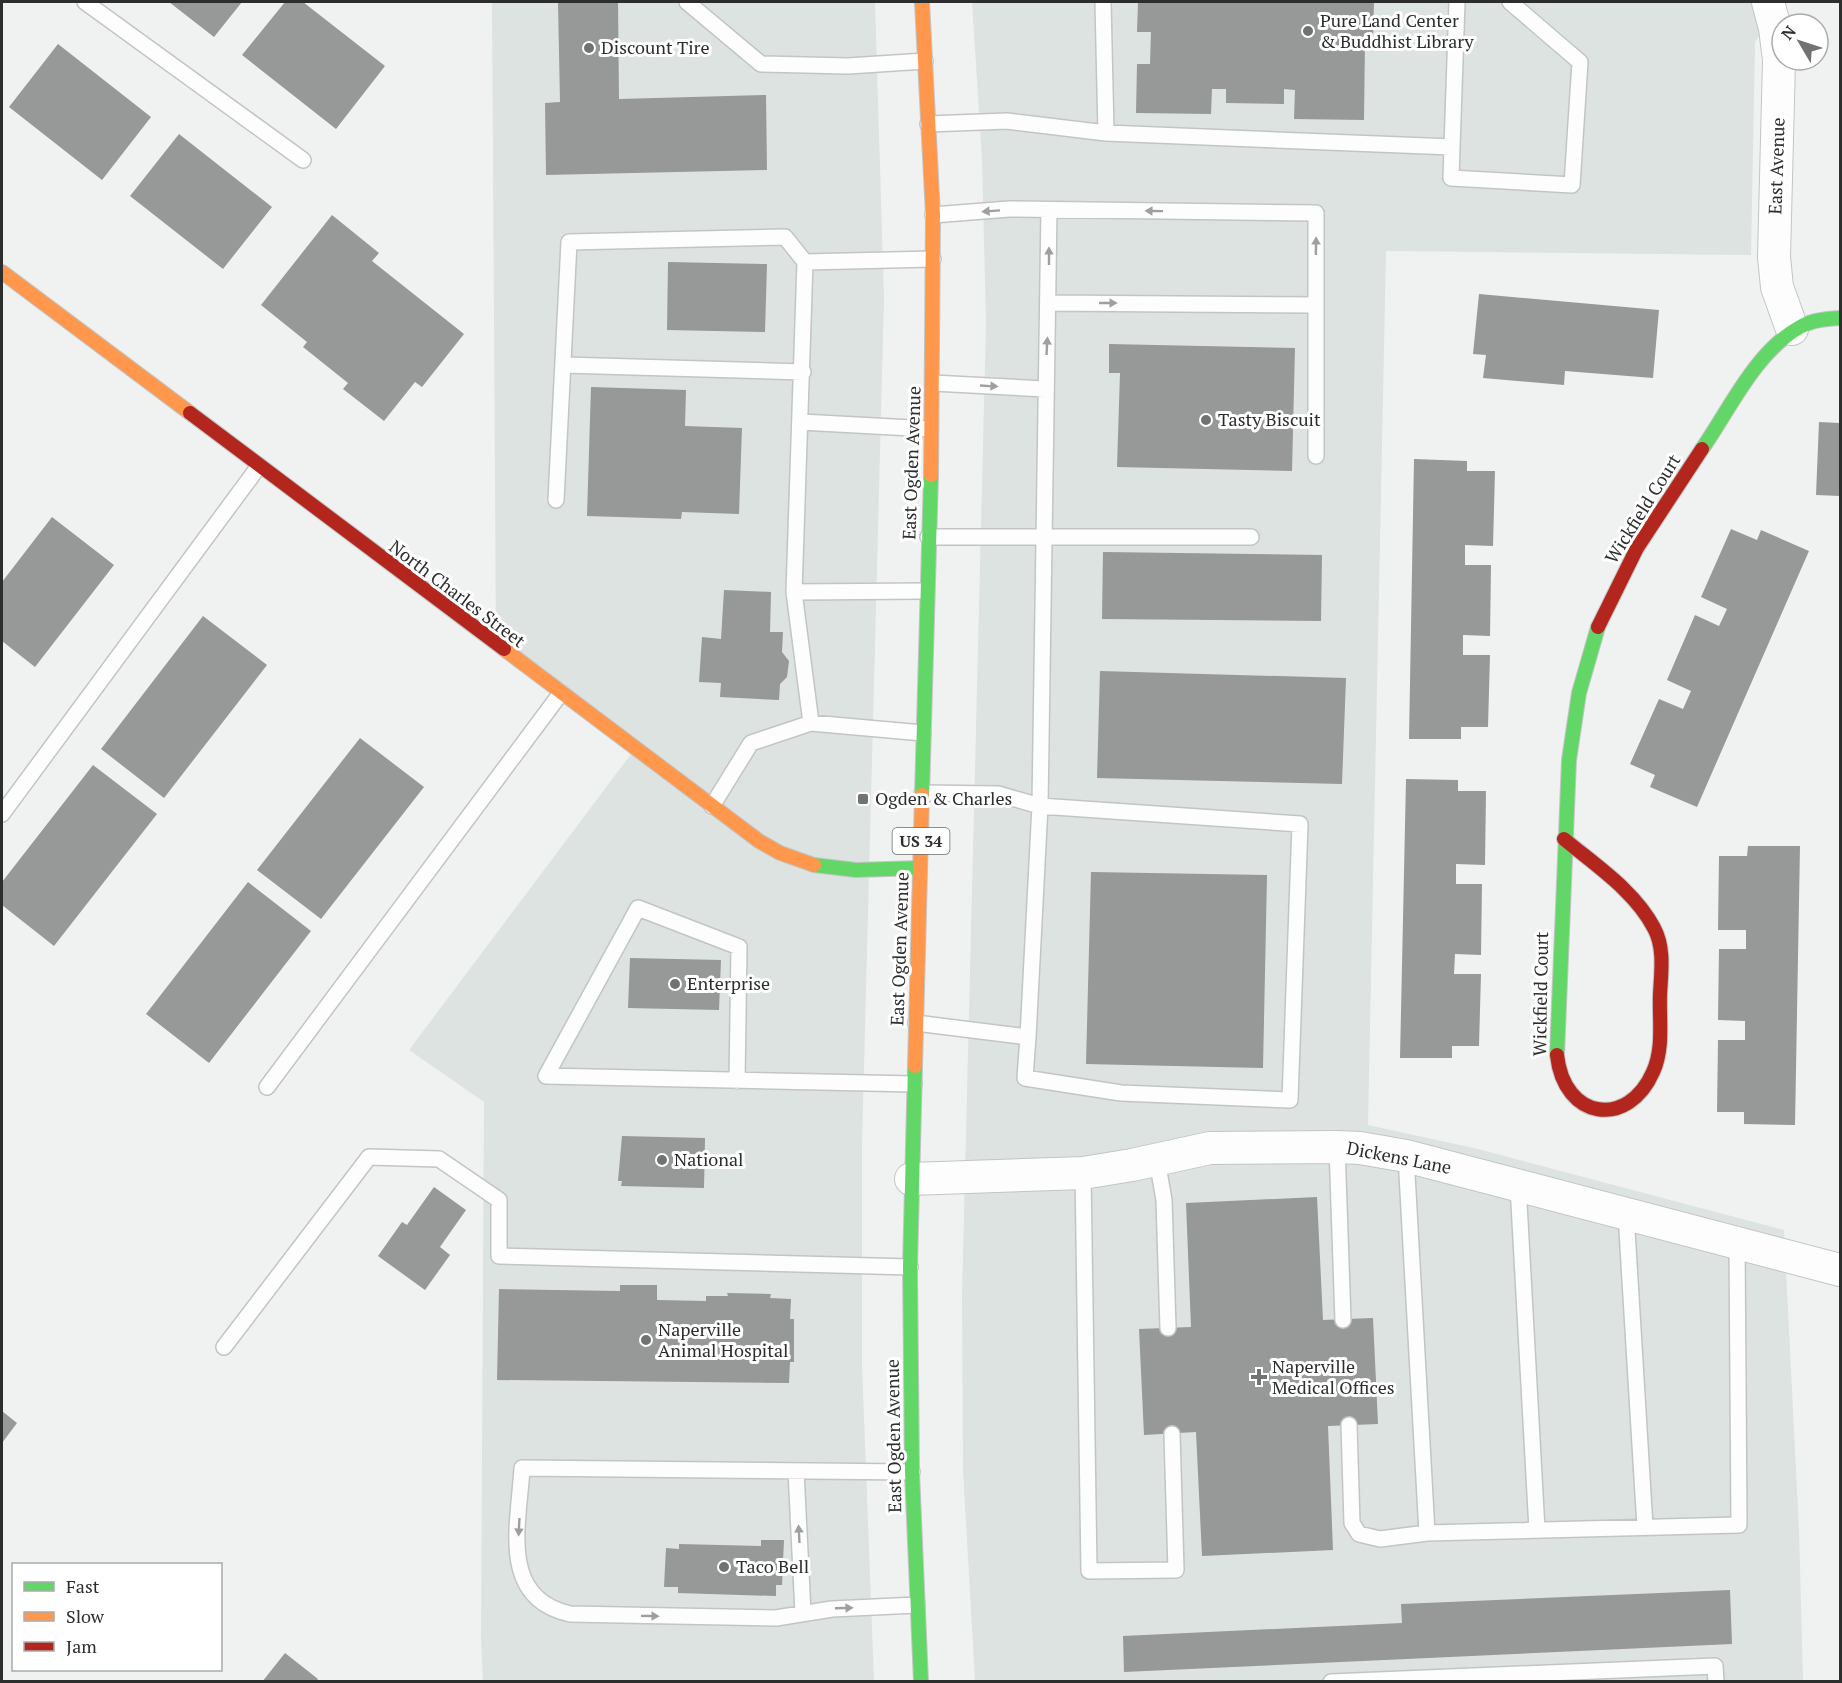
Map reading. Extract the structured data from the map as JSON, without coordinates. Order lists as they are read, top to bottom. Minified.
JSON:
{"streets":{"street":["East Avenue","East Ogden Avenue","Wickfield Court","North Charles Street","US 34","Dickens Lane"]},"crossings":[["East Avenue","Wickfield Court"],["East Ogden Avenue","North Charles Street"],["East Ogden Avenue","Dickens Lane"]],"places":{"other":["Pure Land Center & Buddhist Library","Discount Tire","Tasty Biscuit","Enterprise","National","Naperville Animal Hospital","Taco Bell"],"transit":["Ogden & Charles"],"health":["Naperville Medical Offices"]},"legend":["Fast","Slow","Jam"],"north":"top left"}
